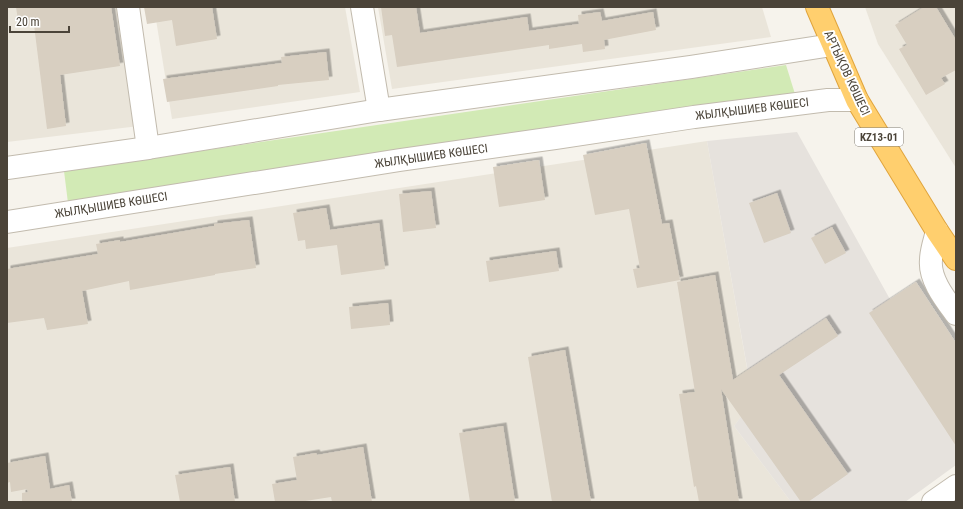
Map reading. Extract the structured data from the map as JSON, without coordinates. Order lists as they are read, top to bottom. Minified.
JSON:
{"streets":{"highway":["АРТЫҚОВ КӨШЕСІ","KZ13-01"],"street":["ЖЫЛҚЫШИЕВ КӨШЕСІ"]},"crossings":[["АРТЫҚОВ КӨШЕСІ","ЖЫЛҚЫШИЕВ КӨШЕСІ"]],"scale_bar":"20 m"}
